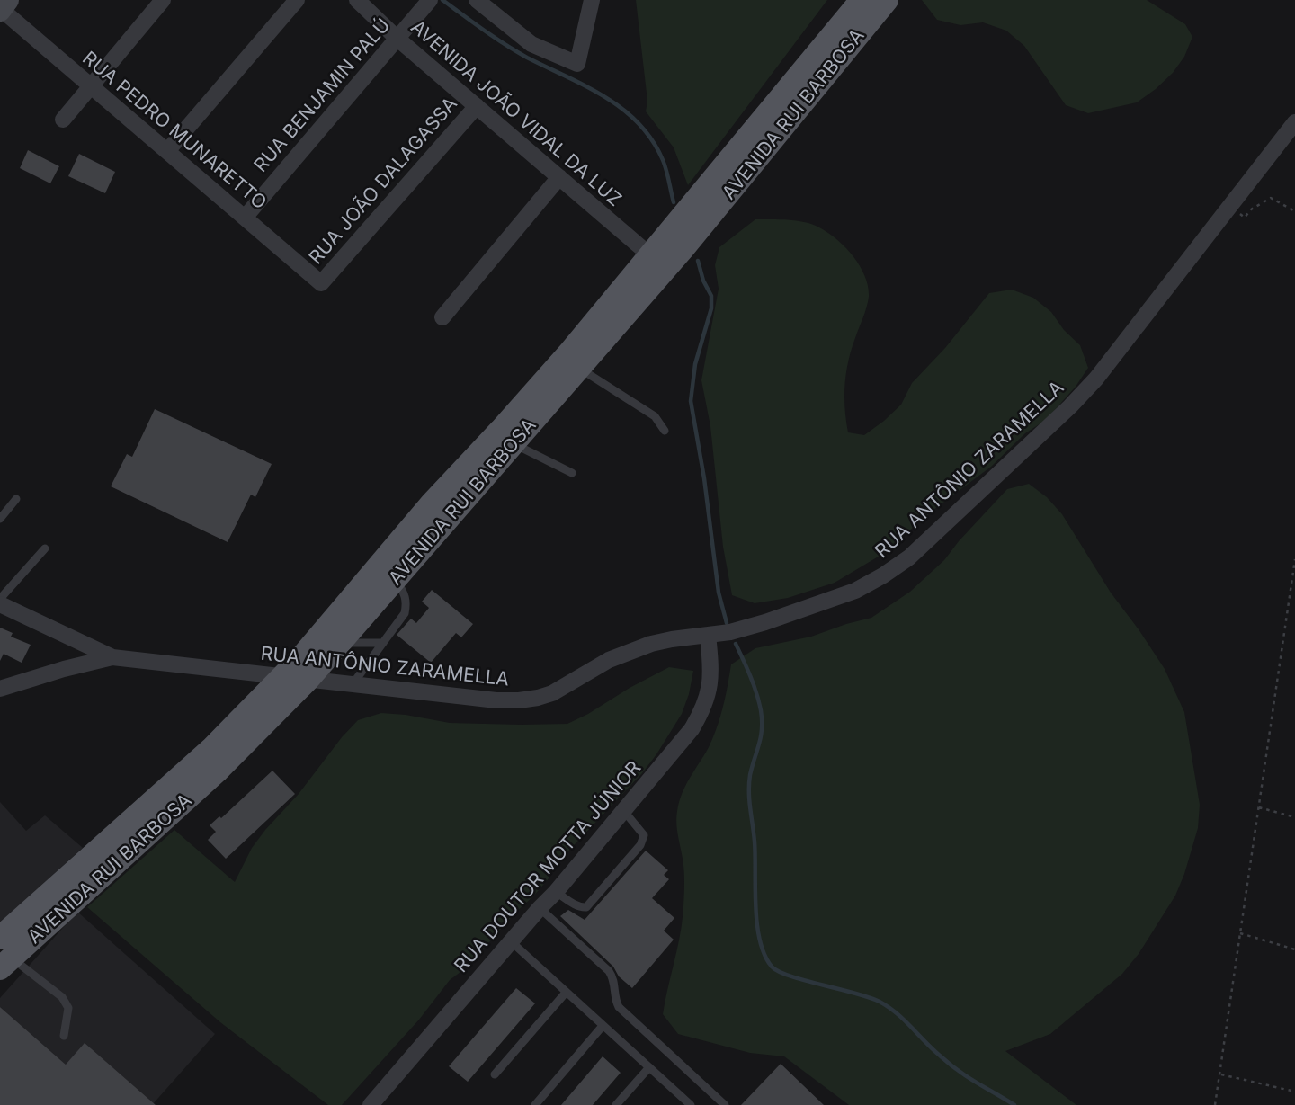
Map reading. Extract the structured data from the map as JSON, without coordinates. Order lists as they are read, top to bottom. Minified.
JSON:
{"streets":{"main road":["AVENIDA RUI BARBOSA"],"street":["RUA BENJAMIN PALÚ","AVENIDA JOÃO VIDAL DA LUZ","RUA PEDRO MUNARETTO","RUA JOÃO DALAGASSA","RUA ANTÔNIO ZARAMELLA","RUA DOUTOR MOTTA JÚNIOR"]},"crossings":[["RUA BENJAMIN PALÚ","AVENIDA JOÃO VIDAL DA LUZ"],["RUA BENJAMIN PALÚ","RUA PEDRO MUNARETTO"],["AVENIDA JOÃO VIDAL DA LUZ","AVENIDA RUI BARBOSA"],["AVENIDA JOÃO VIDAL DA LUZ","RUA JOÃO DALAGASSA"],["AVENIDA RUI BARBOSA","RUA ANTÔNIO ZARAMELLA"],["RUA PEDRO MUNARETTO","RUA JOÃO DALAGASSA"],["RUA ANTÔNIO ZARAMELLA","RUA DOUTOR MOTTA JÚNIOR"]]}
